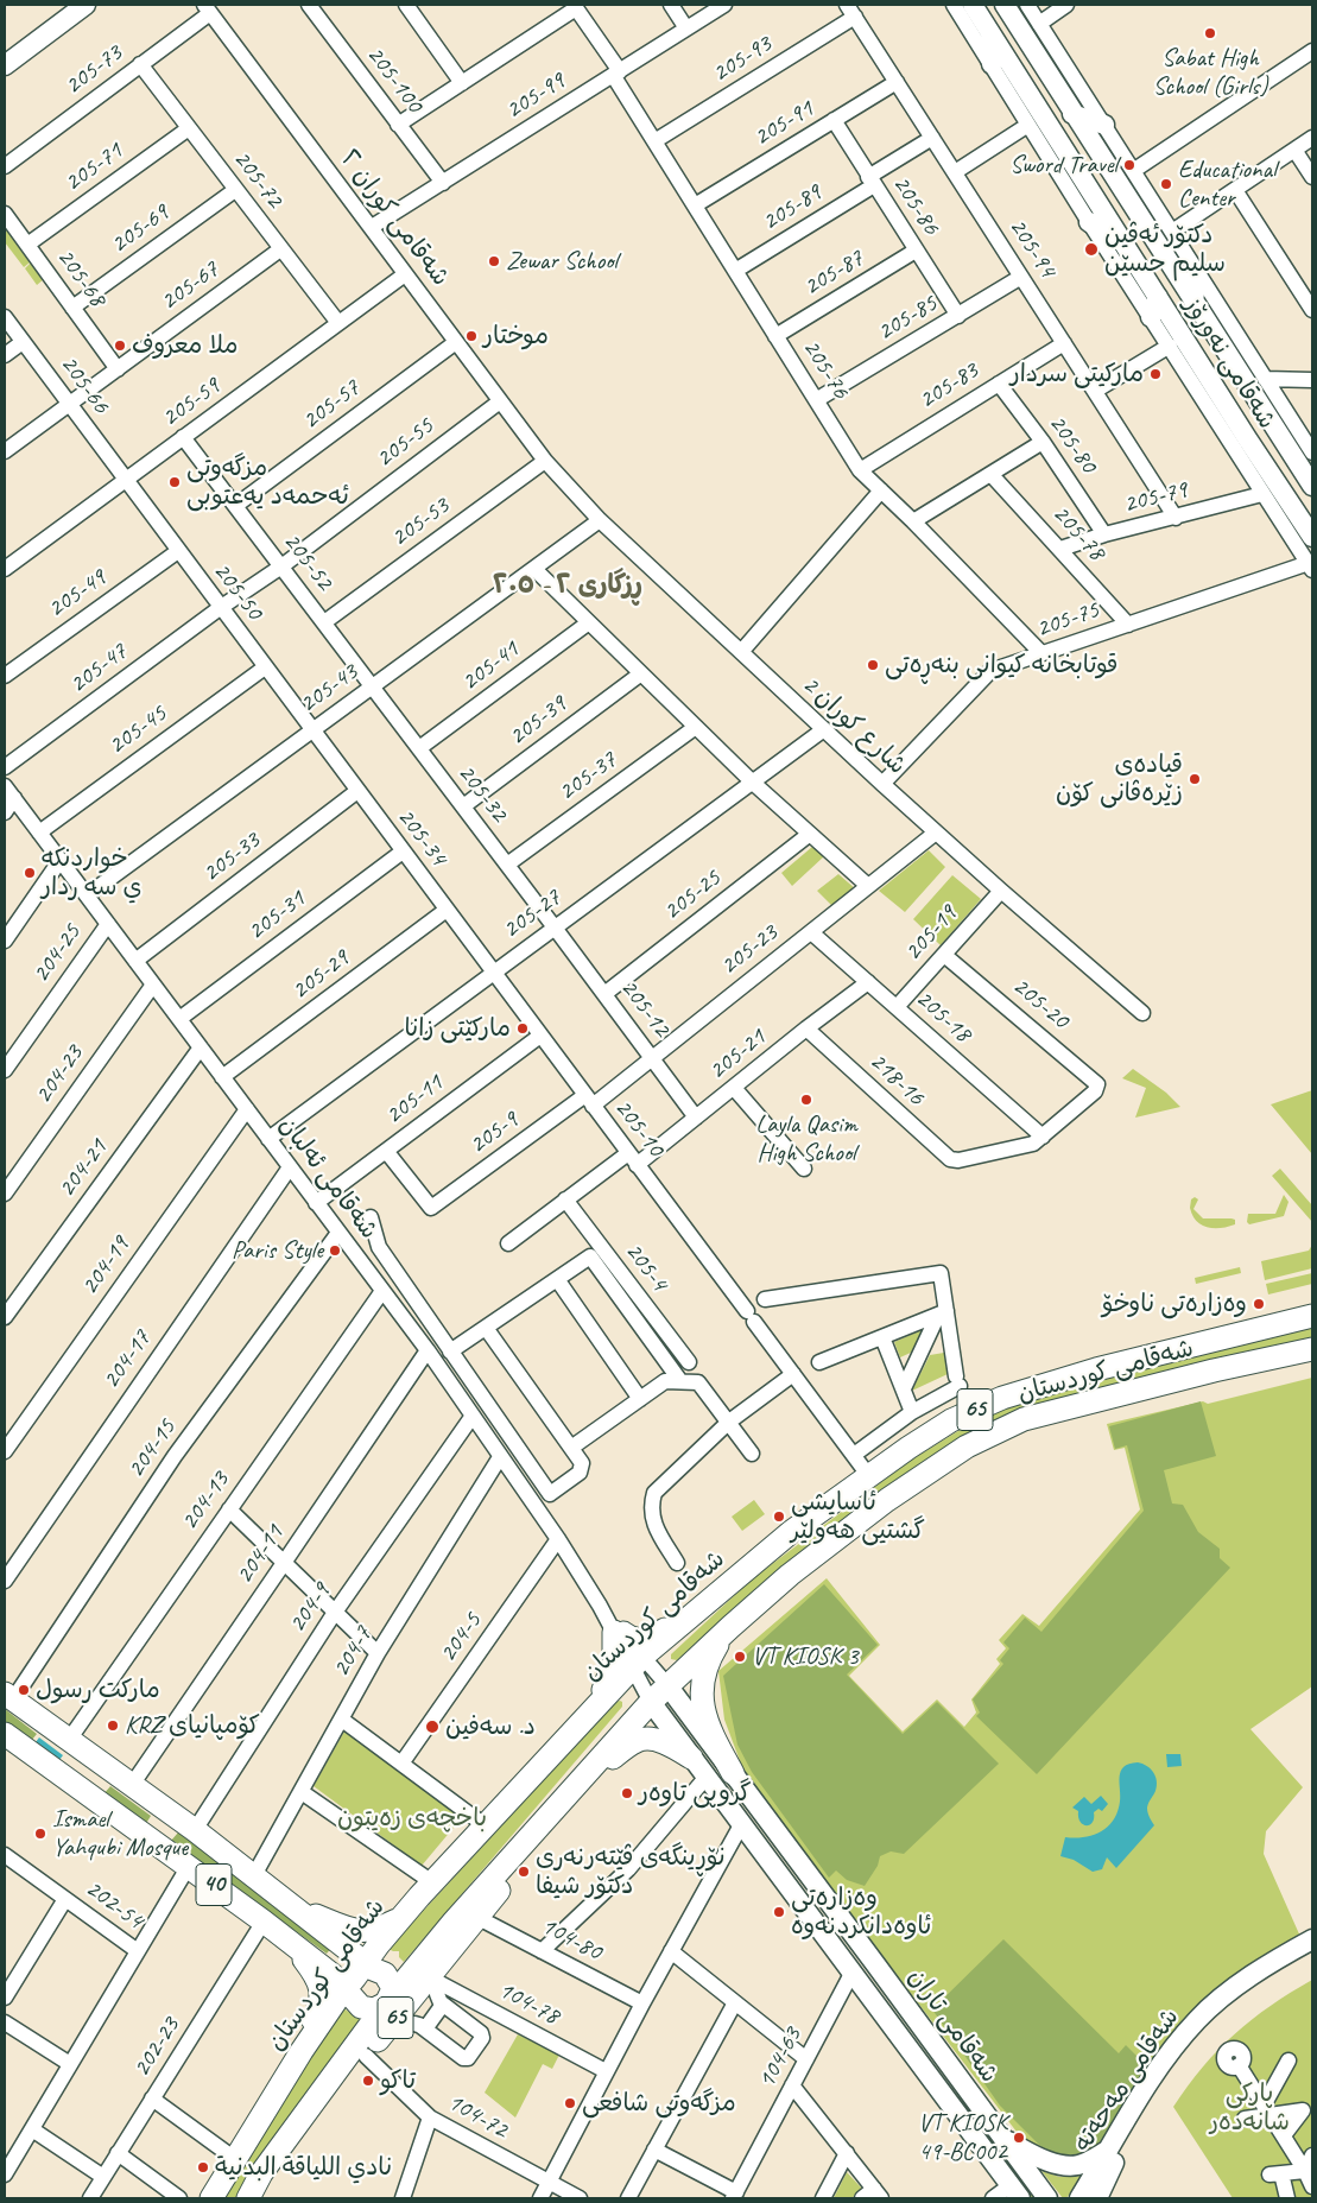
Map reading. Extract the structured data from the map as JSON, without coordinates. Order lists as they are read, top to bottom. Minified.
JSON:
{"streets":{"highway":["شەقامی کوردستان","65","40"],"main road":["شەقامی نەورۆز","شەقامی تاران","شەقامی مەحەتە"],"street":["205-93","205-73","205-100","205-99","205-91","205-71","205-72","205-86","205-89","شەقامی کوران ٢","205-69","205-94","205-87","205-68","205-67","205-85","205-76","205-66","205-83","205-59","205-57","205-55","205-80","205-79","205-53","205-78","205-52","205-50","205-49","205-75","205-41","205-47","205-43","205-39","شارع كوران 2","205-45","205-37","205-32","205-34","205-33","205-25","205-27","205-31","205-19","205-23","204-25","205-29","205-20","205-12","205-18","205-21","204-23","218-16","205-11","205-10","205-9","204-21","شەقامی ئەلبان","204-19","205-4","204-17","204-15","204-13","204-11","204-9","204-5","204-7","202-54","104-80","104-78","202-23","104-63","104-72"]},"crossings":[["205-93","205-94"],["205-93","205-76"],["205-73","205-72"],["205-73","شەقامی کوران ٢"],["205-100","205-99"],["205-99","شەقامی کوران ٢"],["205-99","205-76"],["205-91","205-86"],["205-91","205-94"],["205-91","205-76"],["205-71","205-72"],["205-71","205-68"],["205-72","205-69"],["205-72","205-67"],["205-72","205-59"],["205-86","205-89"],["205-86","205-87"],["205-86","205-85"],["205-89","205-94"],["205-89","205-76"],["شەقامی کوران ٢","205-59"],["شەقامی کوران ٢","205-57"],["شەقامی کوران ٢","205-55"],["شەقامی کوران ٢","205-53"],["شەقامی کوران ٢","شارع كوران 2"],["205-69","205-68"],["205-94","205-85"],["205-94","205-83"],["205-94","205-79"],["205-87","205-76"],["205-68","205-67"],["205-67","205-66"],["205-85","205-76"],["205-76","205-83"],["205-76","205-75"],["205-66","205-59"],["205-66","205-50"],["205-83","205-80"],["205-59","205-52"],["205-59","205-50"],["205-57","205-52"],["205-55","205-52"],["205-55","205-50"],["205-55","205-47"],["205-80","205-79"],["205-79","205-78"],["205-53","205-52"],["205-53","شارع كوران 2"],["205-78","205-75"],["205-52","205-43"],["205-52","205-32"],["205-50","205-49"],["205-50","205-47"],["205-50","205-43"],["205-50","205-45"],["205-50","205-34"],["205-75","شارع كوران 2"],["205-41","205-32"],["205-43","شارع كوران 2"],["205-43","205-32"],["205-43","205-34"],["205-43","شەقامی ئەلبان"],["205-39","205-32"],["شارع كوران 2","205-27"],["شارع كوران 2","205-19"],["شارع كوران 2","205-23"],["205-45","شەقامی ئەلبان"],["205-37","205-32"],["205-32","205-27"],["205-32","205-12"],["205-34","205-33"],["205-34","205-27"],["205-34","205-31"],["205-34","205-29"],["205-34","205-10"],["205-33","شەقامی ئەلبان"],["205-25","205-12"],["205-27","205-12"],["205-27","205-10"],["205-27","شەقامی ئەلبان"],["205-31","شەقامی ئەلبان"],["205-19","205-20"],["205-19","205-18"],["205-23","205-12"],["205-23","205-18"],["205-23","205-10"],["205-23","205-9"],["204-25","شەقامی ئەلبان"],["205-29","شەقامی ئەلبان"],["205-20","205-18"],["205-20","218-16"],["205-12","205-21"],["205-18","205-21"],["205-18","218-16"],["205-21","218-16"],["205-21","205-10"],["205-21","205-4"],["204-23","شەقامی ئەلبان"],["205-11","205-10"],["205-11","205-9"],["205-11","شەقامی ئەلبان"],["205-10","205-9"],["205-10","شەقامی کوردستان"],["204-21","شەقامی ئەلبان"],["شەقامی ئەلبان","204-19"],["شەقامی ئەلبان","204-17"],["شەقامی ئەلبان","شەقامی کوردستان"],["شەقامی ئەلبان","204-15"],["شەقامی ئەلبان","204-13"],["شەقامی ئەلبان","204-11"],["شەقامی ئەلبان","204-9"],["شەقامی ئەلبان","204-5"],["شەقامی ئەلبان","204-7"],["شەقامی ئەلبان","شەقامی تاران"],["شەقامی کوردستان","40"],["شەقامی کوردستان","104-80"],["شەقامی کوردستان","104-78"],["شەقامی کوردستان","شەقامی تاران"],["شەقامی کوردستان","104-72"],["204-15","40"],["204-13","40"],["204-11","40"],["204-9","40"],["204-7","40"],["40","202-23"],["شەقامی تاران","104-63"]],"districts":["ڕزگاری ٢ - ٢٠٥"],"parks":["باخچەی زەیتون","پارکی شانەدەر"],"places":["Sabat High School (Girls)","Sword Travel","Educational Center","دکتۆر ئەڤین سلیم حسێن","Zewar School","موختار","ملا معروف","ماركيتى سردار","مزگەوتی ئەحمەد یەعتوبی","قوتابخانە کیوانی بنەڕەتی","قیادەی زێرەڤانی کۆن","خواردنكه ي سه ردار","مارکێتی زانا","Layla Qasim High School","Paris Style","وەزارەتی ناوخۆ","ئاسایشی گشتیی هەولێر","VT KIOSK 3","مارکت رسول","KRZ كۆمپانیای","د. سەفین","گروپی تاوەر","Ismael Yahqubi Mosque","نۆڕینگەی ڤێتەرنەری دکتۆر شیفا","وەزارەتی ئاوەدانکردنەوە","تاكو","مزگەوتی شافعی","VT KIOSK 49-BC002","نادي اللياقة البدنية"]}
